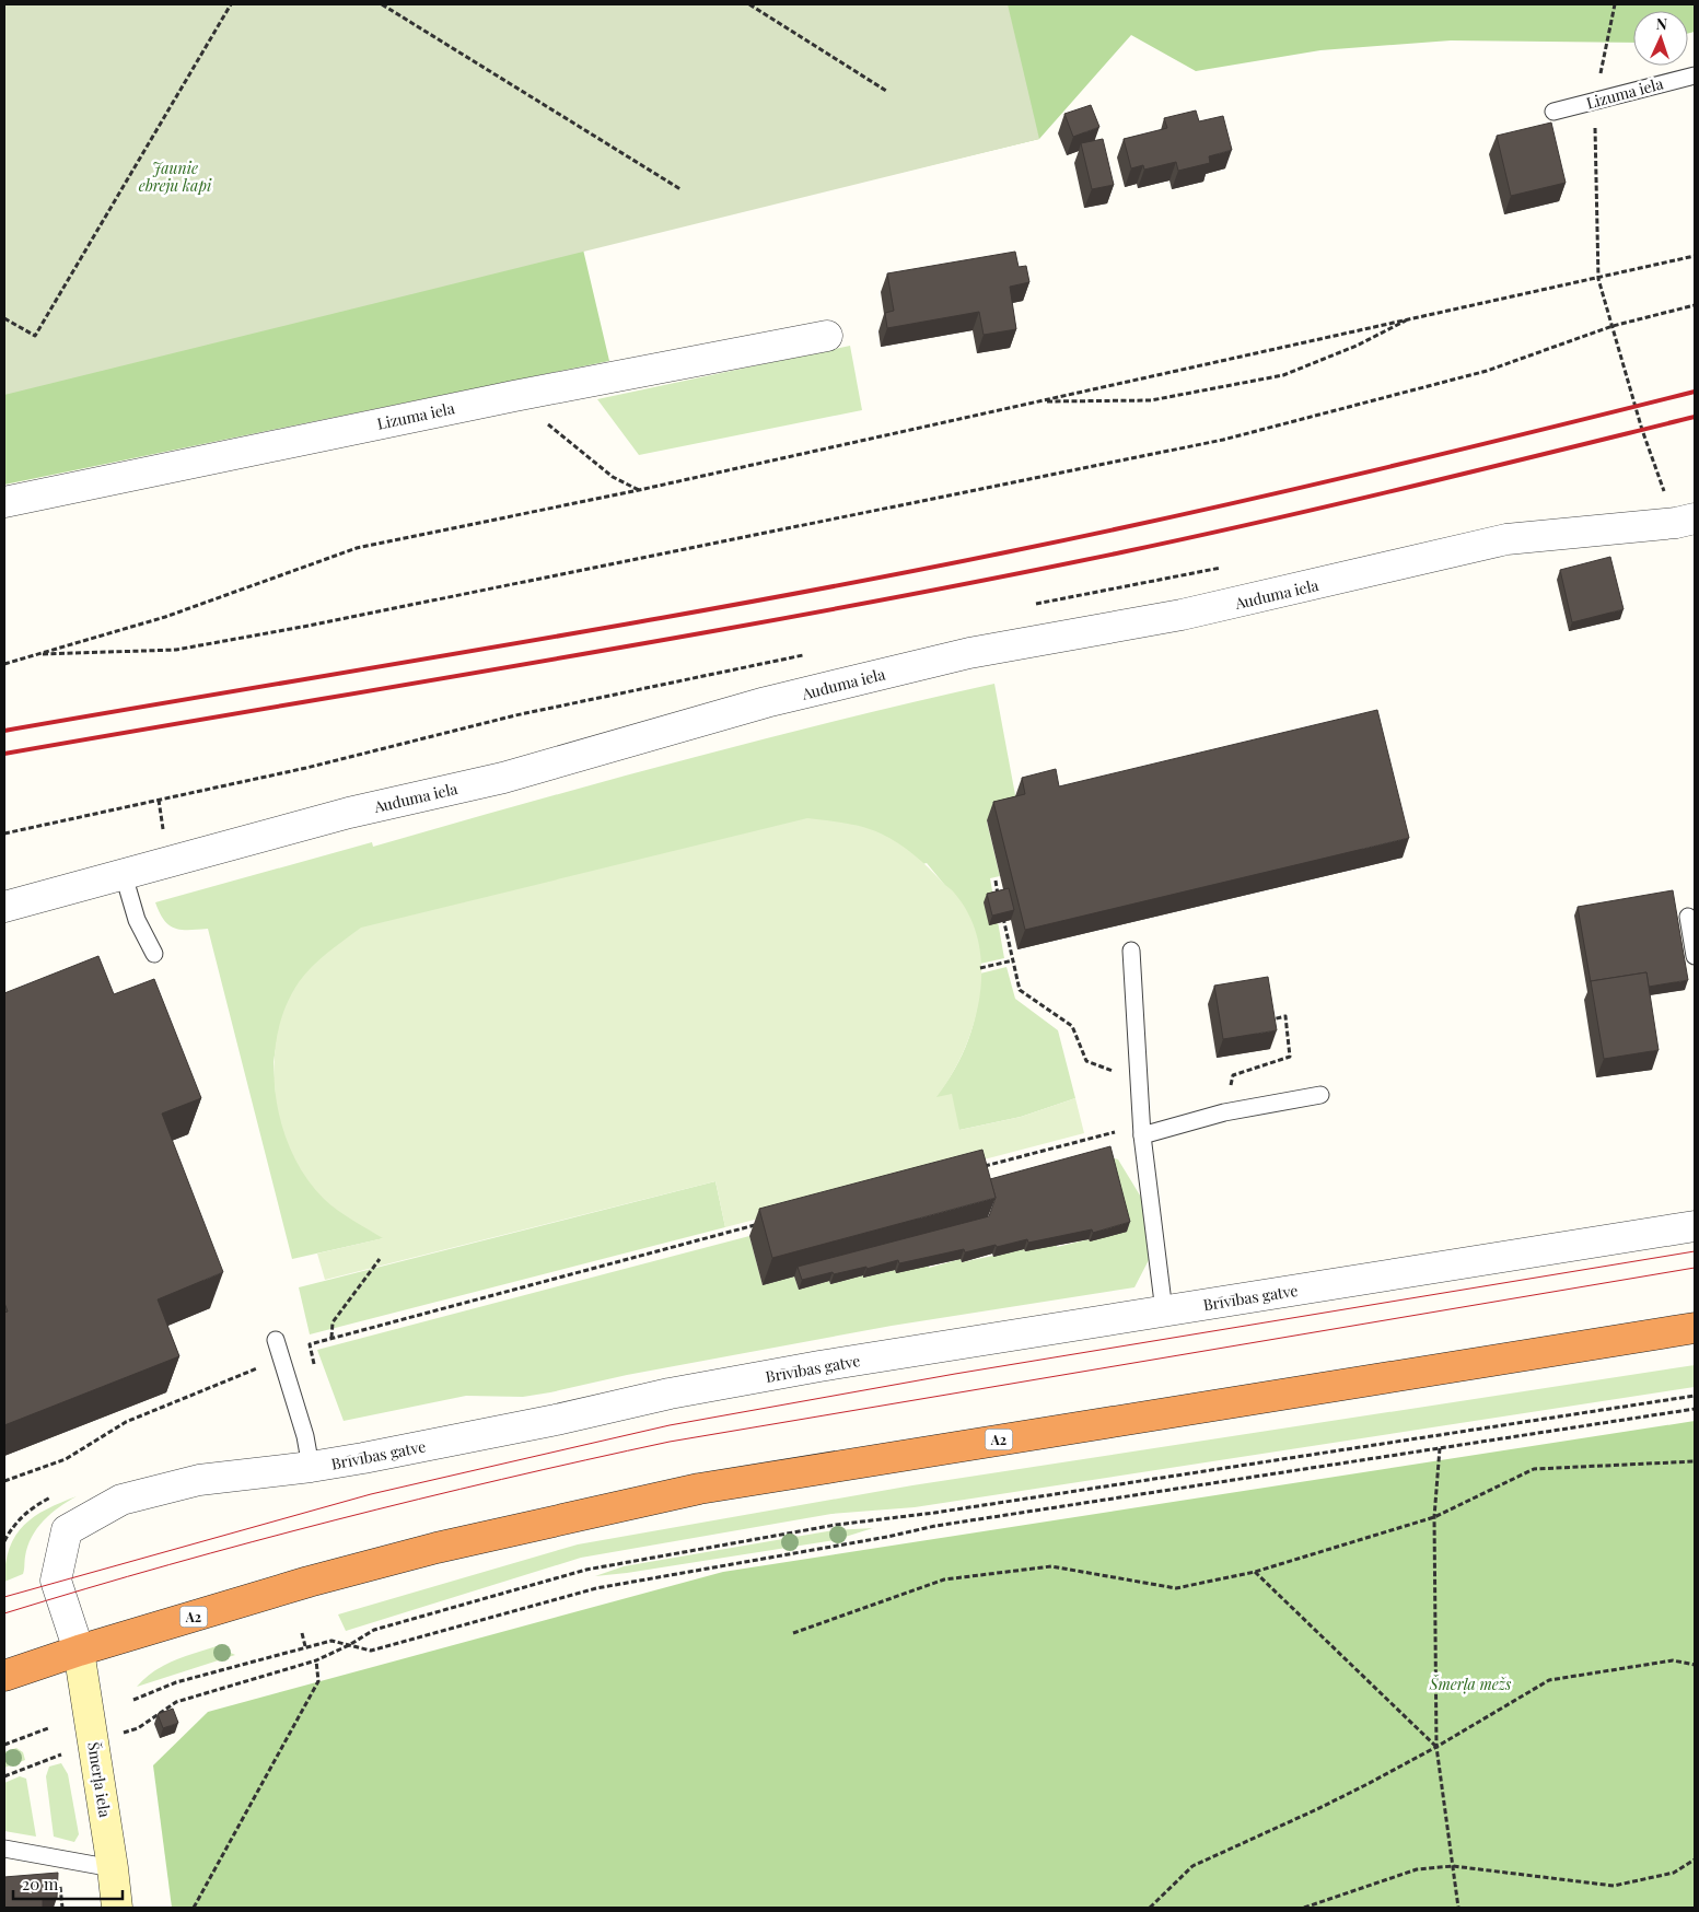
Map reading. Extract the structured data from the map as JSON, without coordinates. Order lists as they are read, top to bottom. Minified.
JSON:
{"streets":{"highway":["A2"],"street":["Lizuma iela","Auduma iela","Brīvības gatve","Šmerļa iela"]},"crossings":[["Brīvības gatve","A2"],["Brīvības gatve","Šmerļa iela"],["A2","Šmerļa iela"]],"parks":["Jaunie ebreju kapi","Šmerļa mežs"],"scale_bar":"20 m","north":"top"}
